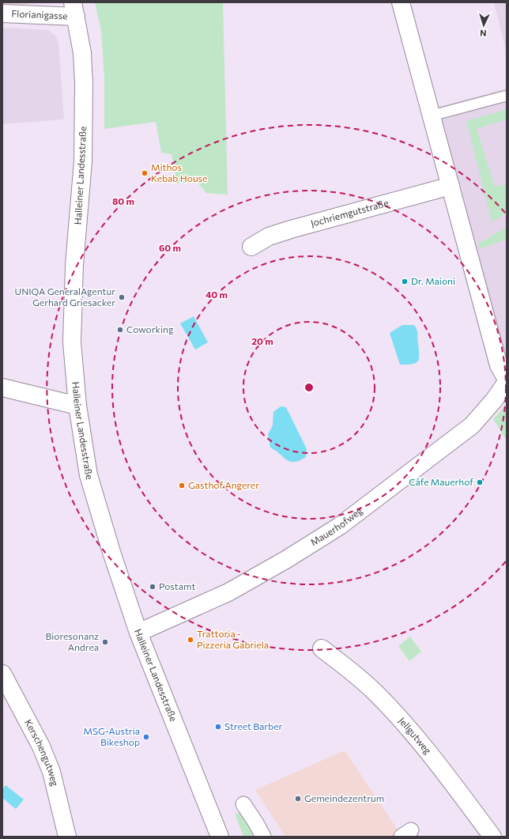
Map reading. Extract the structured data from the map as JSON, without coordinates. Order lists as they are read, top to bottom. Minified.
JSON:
{"streets":{"street":["Florianigasse","Halleiner Landesstraße","Jochriemgutstraße","Mauerhofweg","Jellgutweg","Kerschengutweg"]},"crossings":[["Florianigasse","Halleiner Landesstraße"],["Halleiner Landesstraße","Mauerhofweg"]],"places":["Mithos Kebab House","Dr. Maioni","UNIQA GeneralAgentur Gerhard Griesacker","Coworking","Cáfe Mauerhof","Gasthof Angerer","Postamt","Trattoria - Pizzeria Gabriela","Bioresonanz Andrea","Street Barber","MSG-Austria Bikeshop","Gemeindezentrum"],"north":"bottom","rings":["80 m","60 m","40 m","20 m"]}
